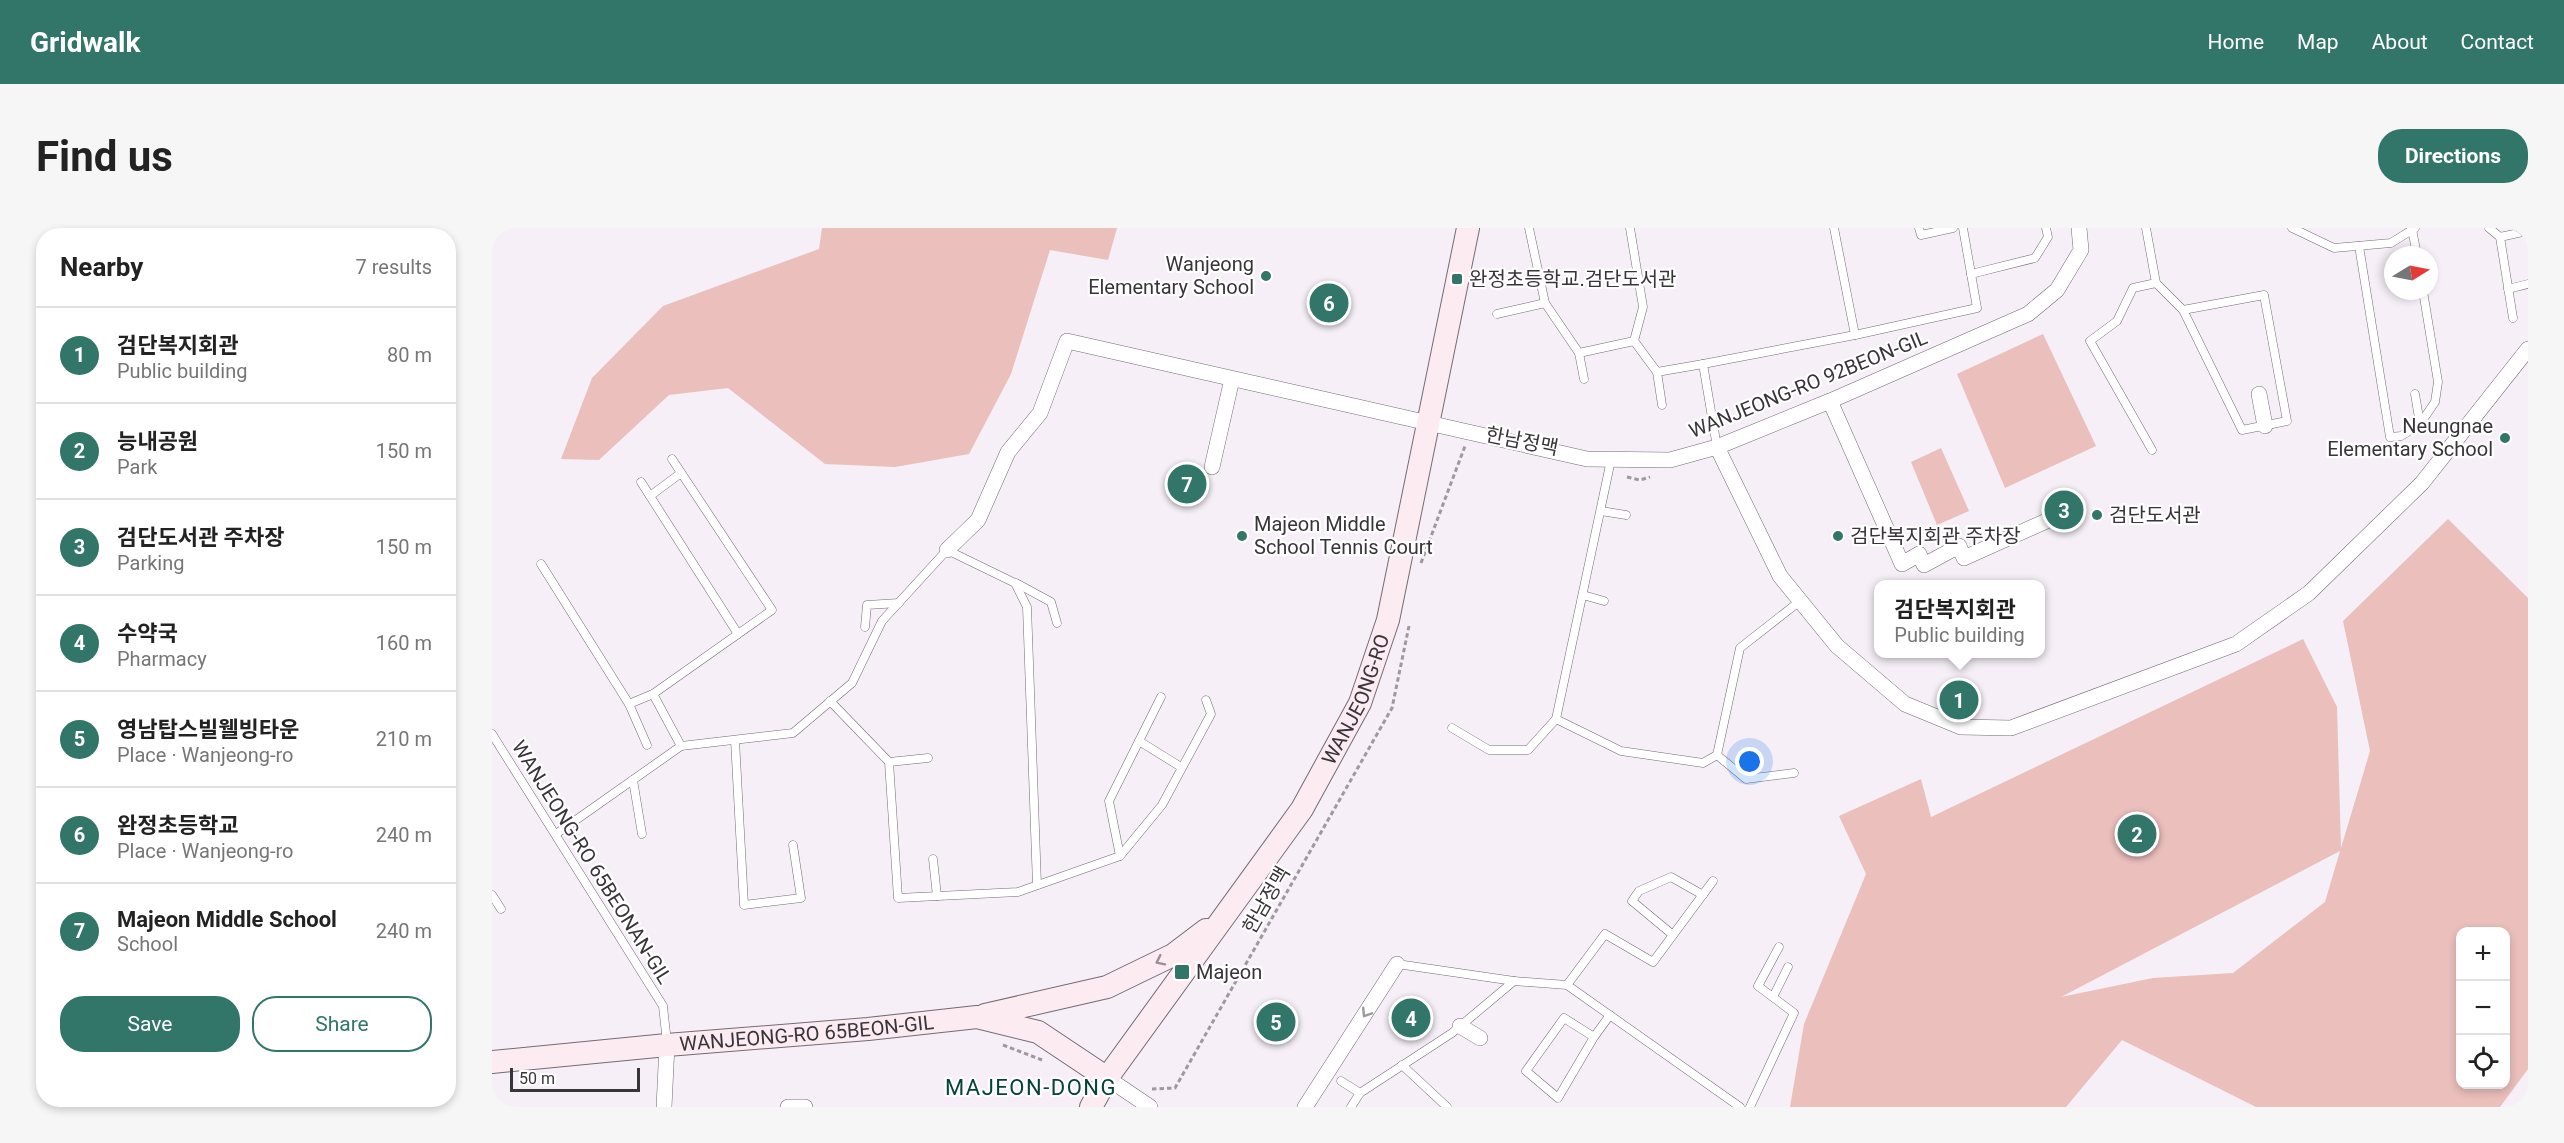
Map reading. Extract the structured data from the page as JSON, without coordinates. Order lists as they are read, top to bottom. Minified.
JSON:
{"streets":{"main road":["WANJEONG-RO","WANJEONG-RO 65BEON-GIL"],"street":["WANJEONG-RO 92BEON-GIL"],"lane":["WANJEONG-RO 65BEONAN-GIL"],"path":["한남정맥"]},"crossings":[["WANJEONG-RO 92BEON-GIL","WANJEONG-RO"],["한남정맥","WANJEONG-RO"],["한남정맥","WANJEONG-RO 65BEON-GIL"],["WANJEONG-RO","WANJEONG-RO 65BEON-GIL"],["WANJEONG-RO 65BEONAN-GIL","WANJEONG-RO 65BEON-GIL"]],"districts":["MAJEON-DONG"],"places":{"other":["Wanjeong Elementary School","Neungnae Elementary School","검단도서관","Majeon Middle School Tennis Court","검단복지회관 주차장"],"transit":["완정초등학교.검단도서관","Majeon"]},"scale_bar":"50 m","north":"right","page":{"header":"Gridwalk","nav":["Home","Map","About","Contact"],"buttons":["Directions",["Save","Share"]],"title":"Find us","heading":["Nearby","7 results"],"pins":["6","7","3","1","2","4","5"],"list":[{"mark":"1","name":"검단복지회관","note":"Public building","value":"80 m"},{"mark":"2","name":"능내공원","note":"Park","value":"150 m"},{"mark":"3","name":"검단도서관 주차장","note":"Parking","value":"150 m"},{"mark":"4","name":"수약국","note":"Pharmacy","value":"160 m"},{"mark":"5","name":"영남탑스빌웰빙타운","note":"Place · Wanjeong-ro","value":"210 m"},{"mark":"6","name":"완정초등학교","note":"Place · Wanjeong-ro","value":"240 m"},{"mark":"7","name":"Majeon Middle School","note":"School","value":"240 m"}],"popup":["검단복지회관","Public building"],"map_buttons":["+","−"],"scale":"50 m"}}
